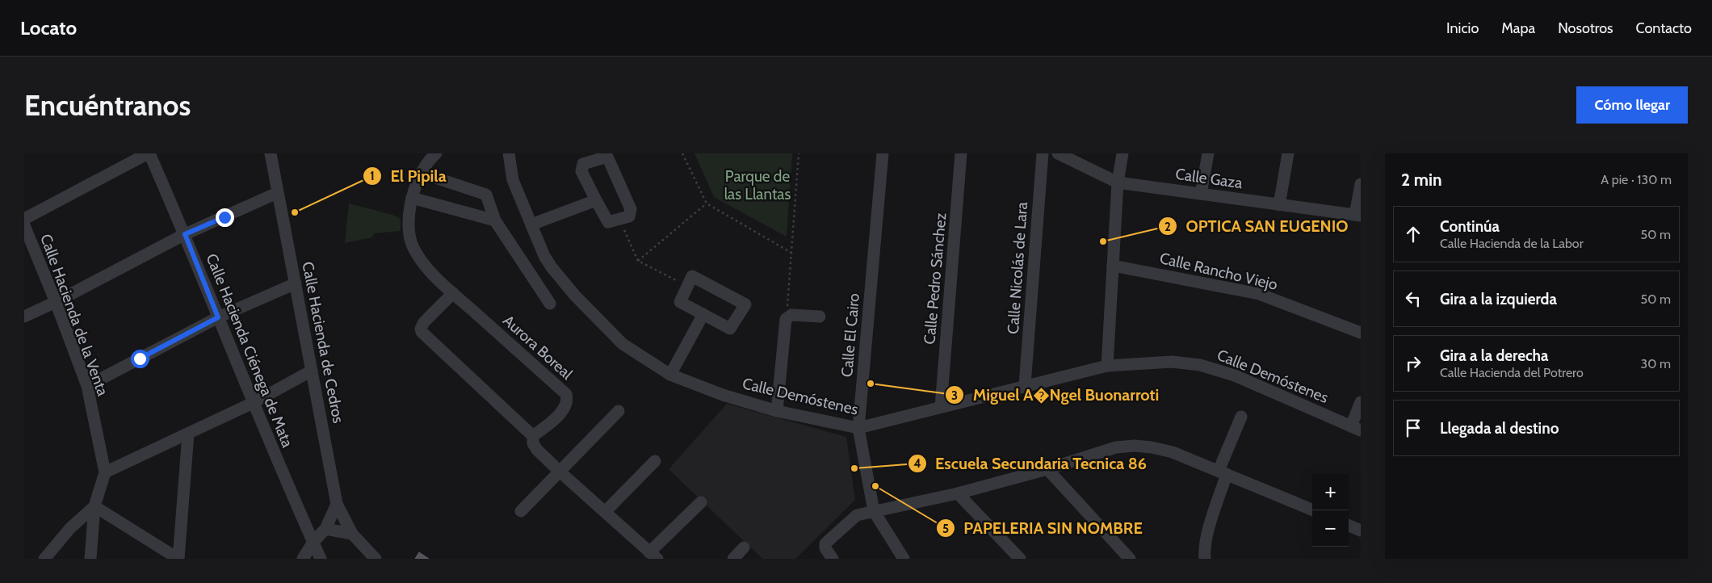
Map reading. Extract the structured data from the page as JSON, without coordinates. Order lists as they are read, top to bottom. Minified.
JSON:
{"streets":{"street":["Calle Gaza","Calle Nicolás de Lara","Calle Rancho Viejo","Calle Pedro Sánchez","Calle Hacienda de la Venta","Calle El Cairo","Calle Hacienda de Cedros","Aurora Boreal","Calle Hacienda Ciénega de Mata","Calle Demóstenes"]},"crossings":[["Calle Nicolás de Lara","Calle Demóstenes"],["Calle Pedro Sánchez","Calle Demóstenes"],["Calle El Cairo","Calle Demóstenes"]],"parks":["Parque de las Llantas"],"places":["El Pipila","OPTICA SAN EUGENIO","Miguel A�Ngel Buonarroti","Escuela Secundaria Tecnica 86","PAPELERIA SIN NOMBRE"],"page":{"header":"Locato","nav":["Inicio","Mapa","Nosotros","Contacto"],"buttons":"Cómo llegar","title":"Encuéntranos","heading":["2 min","A pie · 130 m"],"list":[["Continúa","Calle Hacienda de la Labor","50 m"],["Gira a la izquierda","50 m"],["Gira a la derecha","Calle Hacienda del Potrero","30 m"],"Llegada al destino"],"map_buttons":["+","−"]}}
